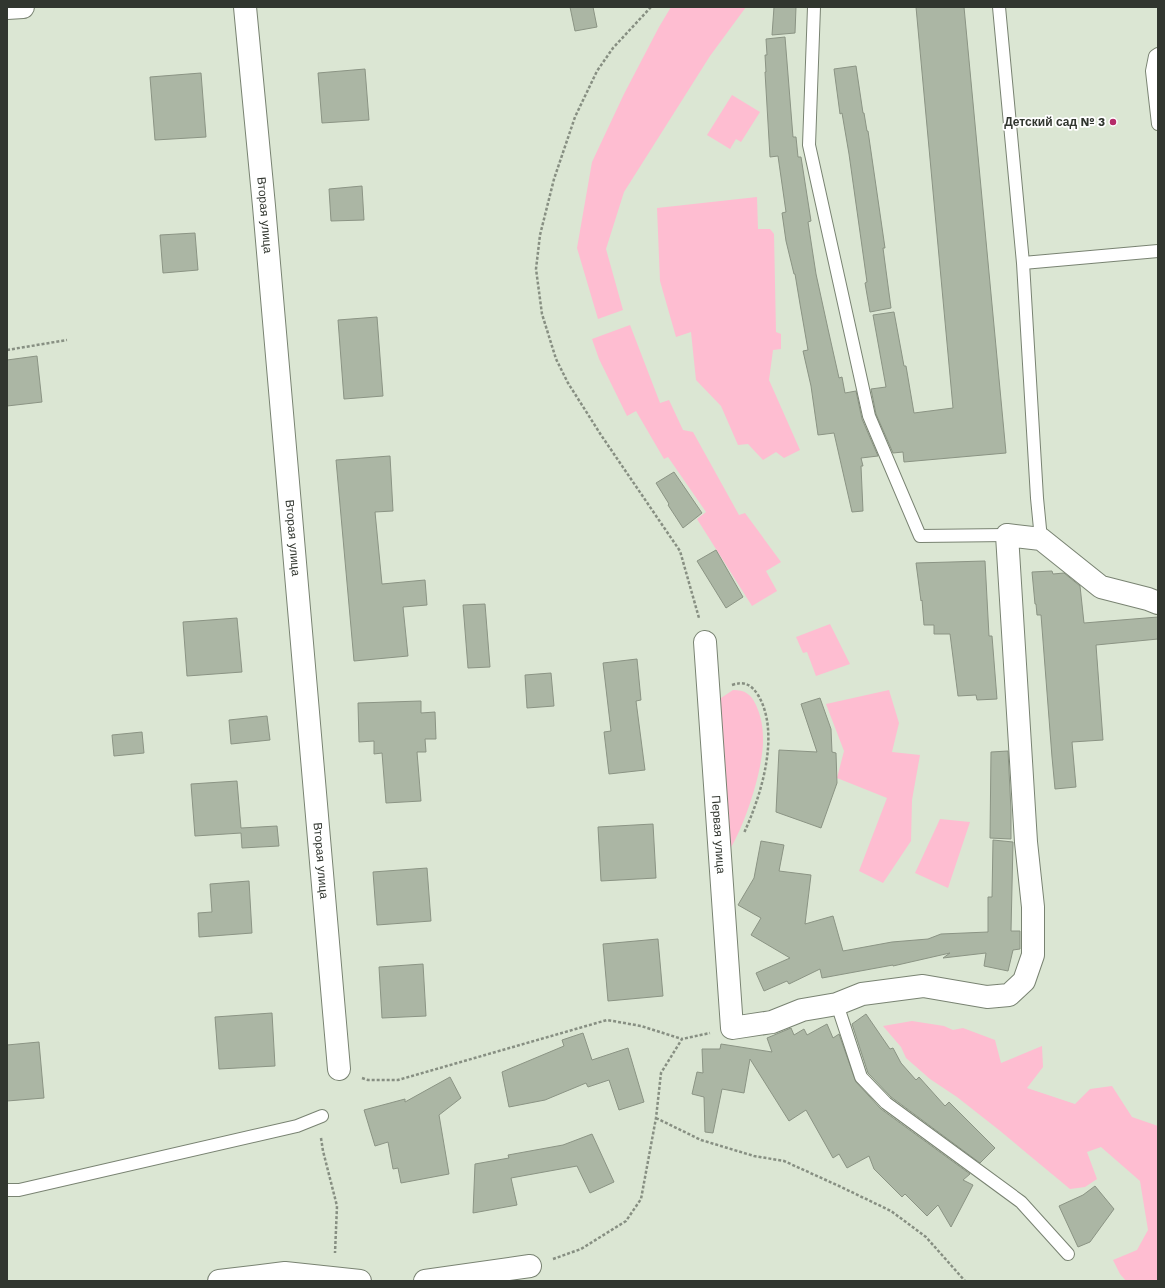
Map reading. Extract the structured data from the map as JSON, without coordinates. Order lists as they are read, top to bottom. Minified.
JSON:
{"streets":{"street":["Вторая улица","Первая улица"]},"places":["Детский сад № 3"]}
